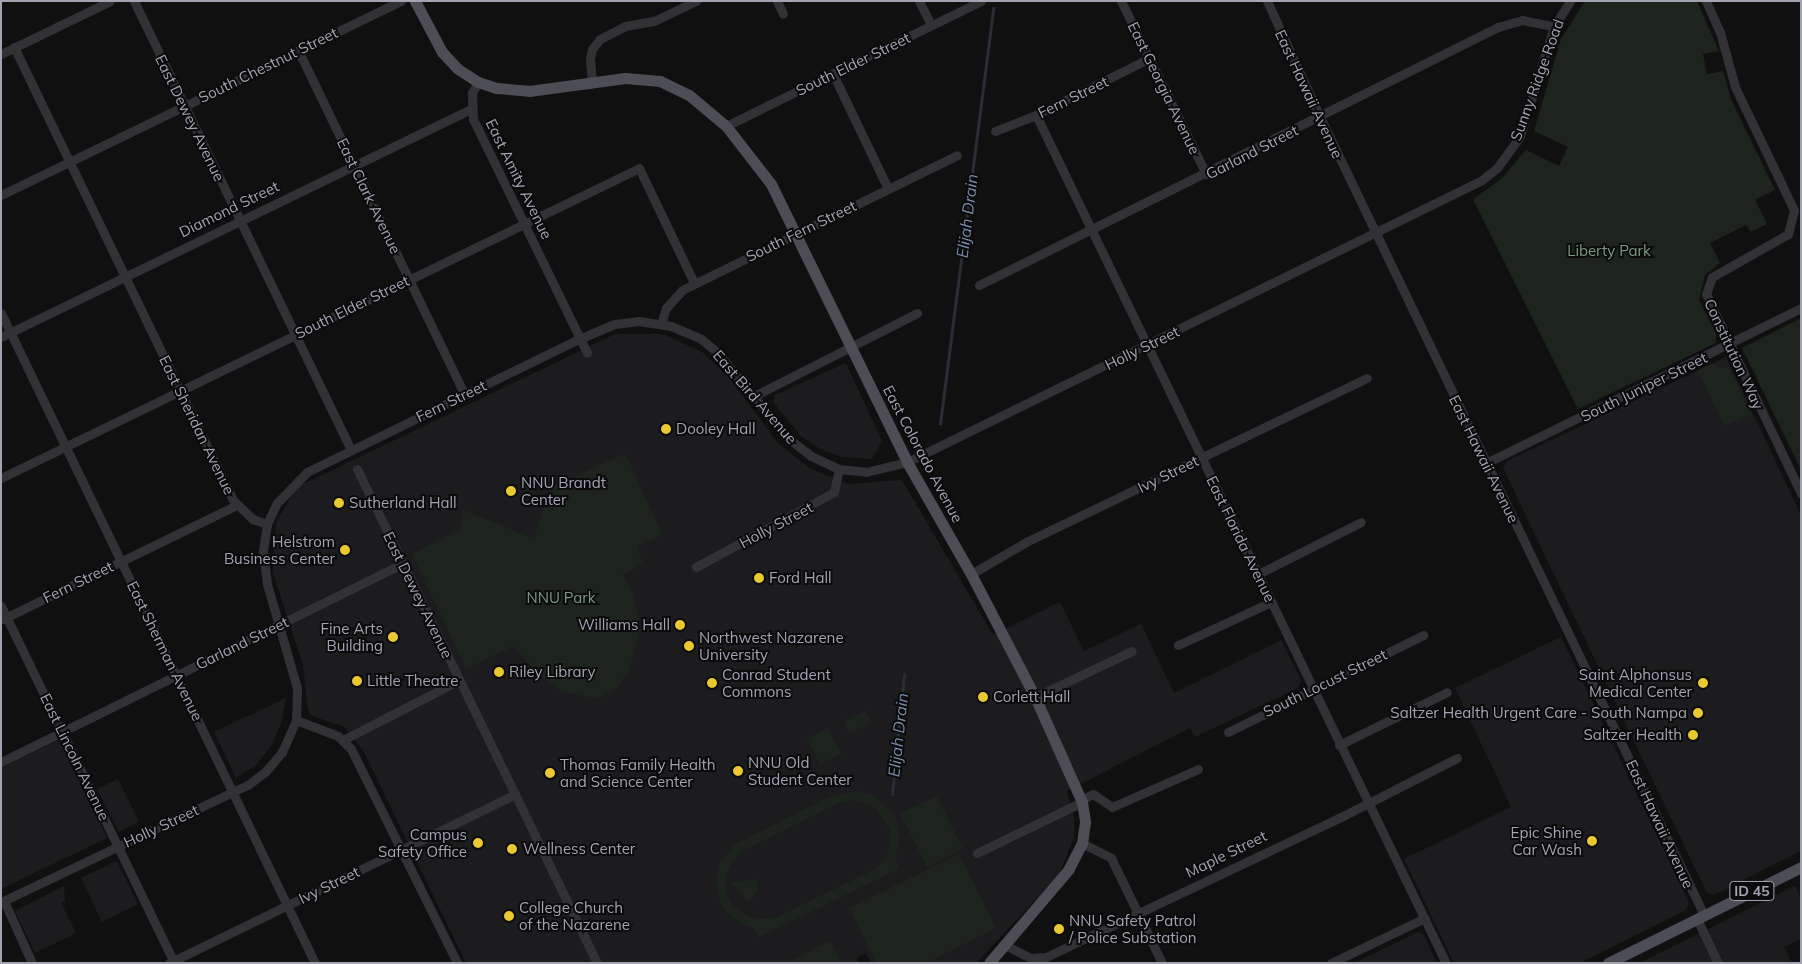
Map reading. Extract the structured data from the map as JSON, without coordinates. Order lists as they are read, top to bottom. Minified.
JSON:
{"streets":{"main road":["East Colorado Avenue","ID 45"],"street":["South Elder Street","South Chestnut Street","Sunny Ridge Road","East Georgia Avenue","East Hawaii Avenue","Fern Street","East Dewey Avenue","Garland Street","East Amity Avenue","East Clark Avenue","Diamond Street","South Fern Street","Holly Street","Constitution Way","South Juniper Street","East Bird Avenue","East Sheridan Avenue","Ivy Street","East Florida Avenue","East Sherman Avenue","South Locust Street","East Lincoln Avenue","Maple Street"]},"crossings":[["South Elder Street","East Dewey Avenue"],["South Elder Street","East Amity Avenue"],["South Elder Street","East Clark Avenue"],["South Elder Street","South Fern Street"],["South Elder Street","East Sheridan Avenue"],["South Elder Street","East Colorado Avenue"],["South Elder Street","East Sherman Avenue"],["South Chestnut Street","East Dewey Avenue"],["South Chestnut Street","East Clark Avenue"],["South Chestnut Street","East Sheridan Avenue"],["Sunny Ridge Road","East Hawaii Avenue"],["Sunny Ridge Road","Garland Street"],["Sunny Ridge Road","Holly Street"],["East Georgia Avenue","Fern Street"],["East Georgia Avenue","Garland Street"],["East Hawaii Avenue","Garland Street"],["East Hawaii Avenue","Holly Street"],["East Hawaii Avenue","South Juniper Street"],["East Hawaii Avenue","ID 45"],["Fern Street","East Dewey Avenue"],["Fern Street","East Amity Avenue"],["Fern Street","East Clark Avenue"],["Fern Street","South Fern Street"],["Fern Street","East Bird Avenue"],["Fern Street","East Sheridan Avenue"],["Fern Street","East Florida Avenue"],["Fern Street","East Sherman Avenue"],["Fern Street","East Lincoln Avenue"],["East Dewey Avenue","Garland Street"],["East Dewey Avenue","Diamond Street"],["East Dewey Avenue","Ivy Street"],["Garland Street","East Florida Avenue"],["Garland Street","East Sherman Avenue"],["Garland Street","East Lincoln Avenue"],["East Amity Avenue","Diamond Street"],["East Clark Avenue","Diamond Street"],["Diamond Street","East Sheridan Avenue"],["Diamond Street","East Sherman Avenue"],["South Fern Street","East Bird Avenue"],["South Fern Street","East Colorado Avenue"],["Holly Street","East Bird Avenue"],["Holly Street","East Colorado Avenue"],["Holly Street","East Florida Avenue"],["Holly Street","East Sherman Avenue"],["Holly Street","East Lincoln Avenue"],["Constitution Way","South Juniper Street"],["East Bird Avenue","East Colorado Avenue"],["East Colorado Avenue","Ivy Street"],["Ivy Street","East Florida Avenue"],["Ivy Street","East Sherman Avenue"],["Ivy Street","East Lincoln Avenue"],["East Florida Avenue","South Locust Street"],["East Florida Avenue","Maple Street"]],"water":["Elijah Drain"],"parks":["Liberty Park","NNU Park"],"places":["Dooley Hall","NNU Brandt Center","Sutherland Hall","Helstrom Business Center","Ford Hall","Williams Hall","Fine Arts Building","Northwest Nazarene University","Riley Library","Little Theatre","Conrad Student Commons","Saint Alphonsus Medical Center","Corlett Hall","Saltzer Health Urgent Care - South Nampa","Saltzer Health","NNU Old Student Center","Thomas Family Health and Science Center","Epic Shine Car Wash","Campus Safety Office","Wellness Center","College Church of the Nazarene","NNU Safety Patrol / Police Substation"]}
